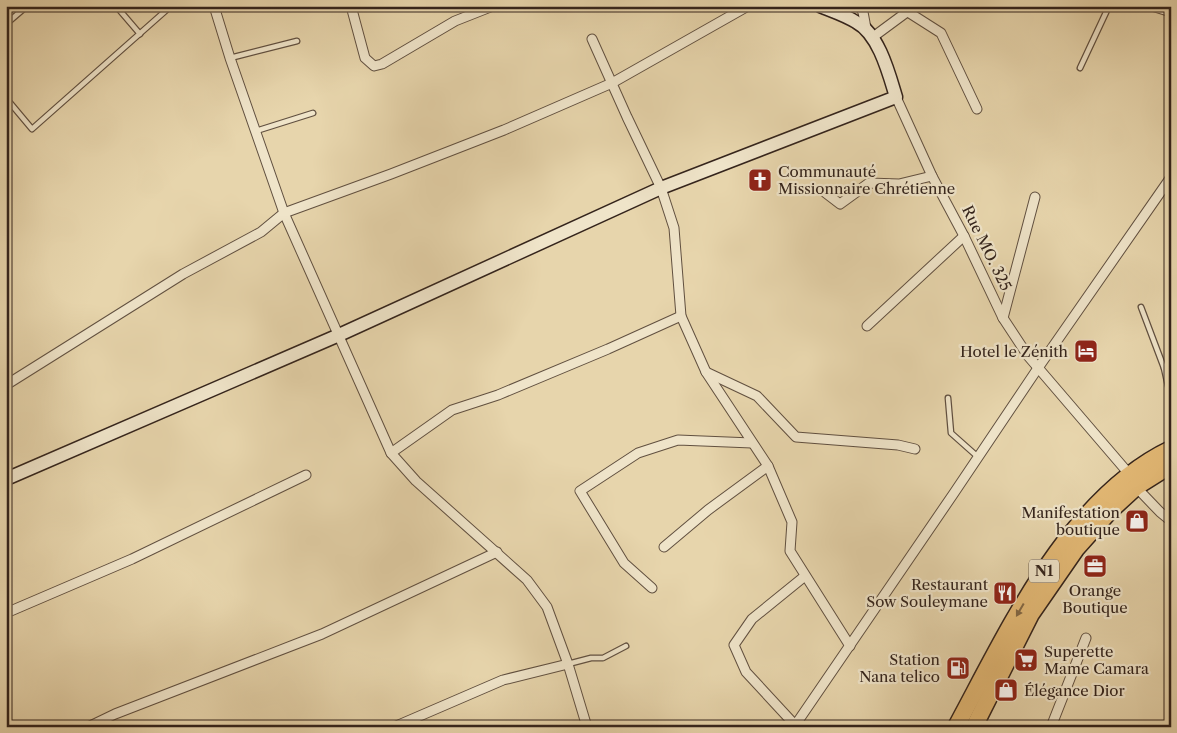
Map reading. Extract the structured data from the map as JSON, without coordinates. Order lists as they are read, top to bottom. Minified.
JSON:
{"streets":{"highway":["N1"],"street":["Rue MO. 325"]},"crossings":[["Rue MO. 325","N1"]],"places":{"church":["Communauté Missionnaire Chrétienne"],"hotel":["Hotel le Zénith"],"shop":["Manifestation boutique","Élégance Dior"],"office":["Orange Boutique"],"restaurant":["Restaurant Sow Souleymane"],"supermarket":["Superette Mame Camara"],"fuel station":["Station Nana telico"]}}
